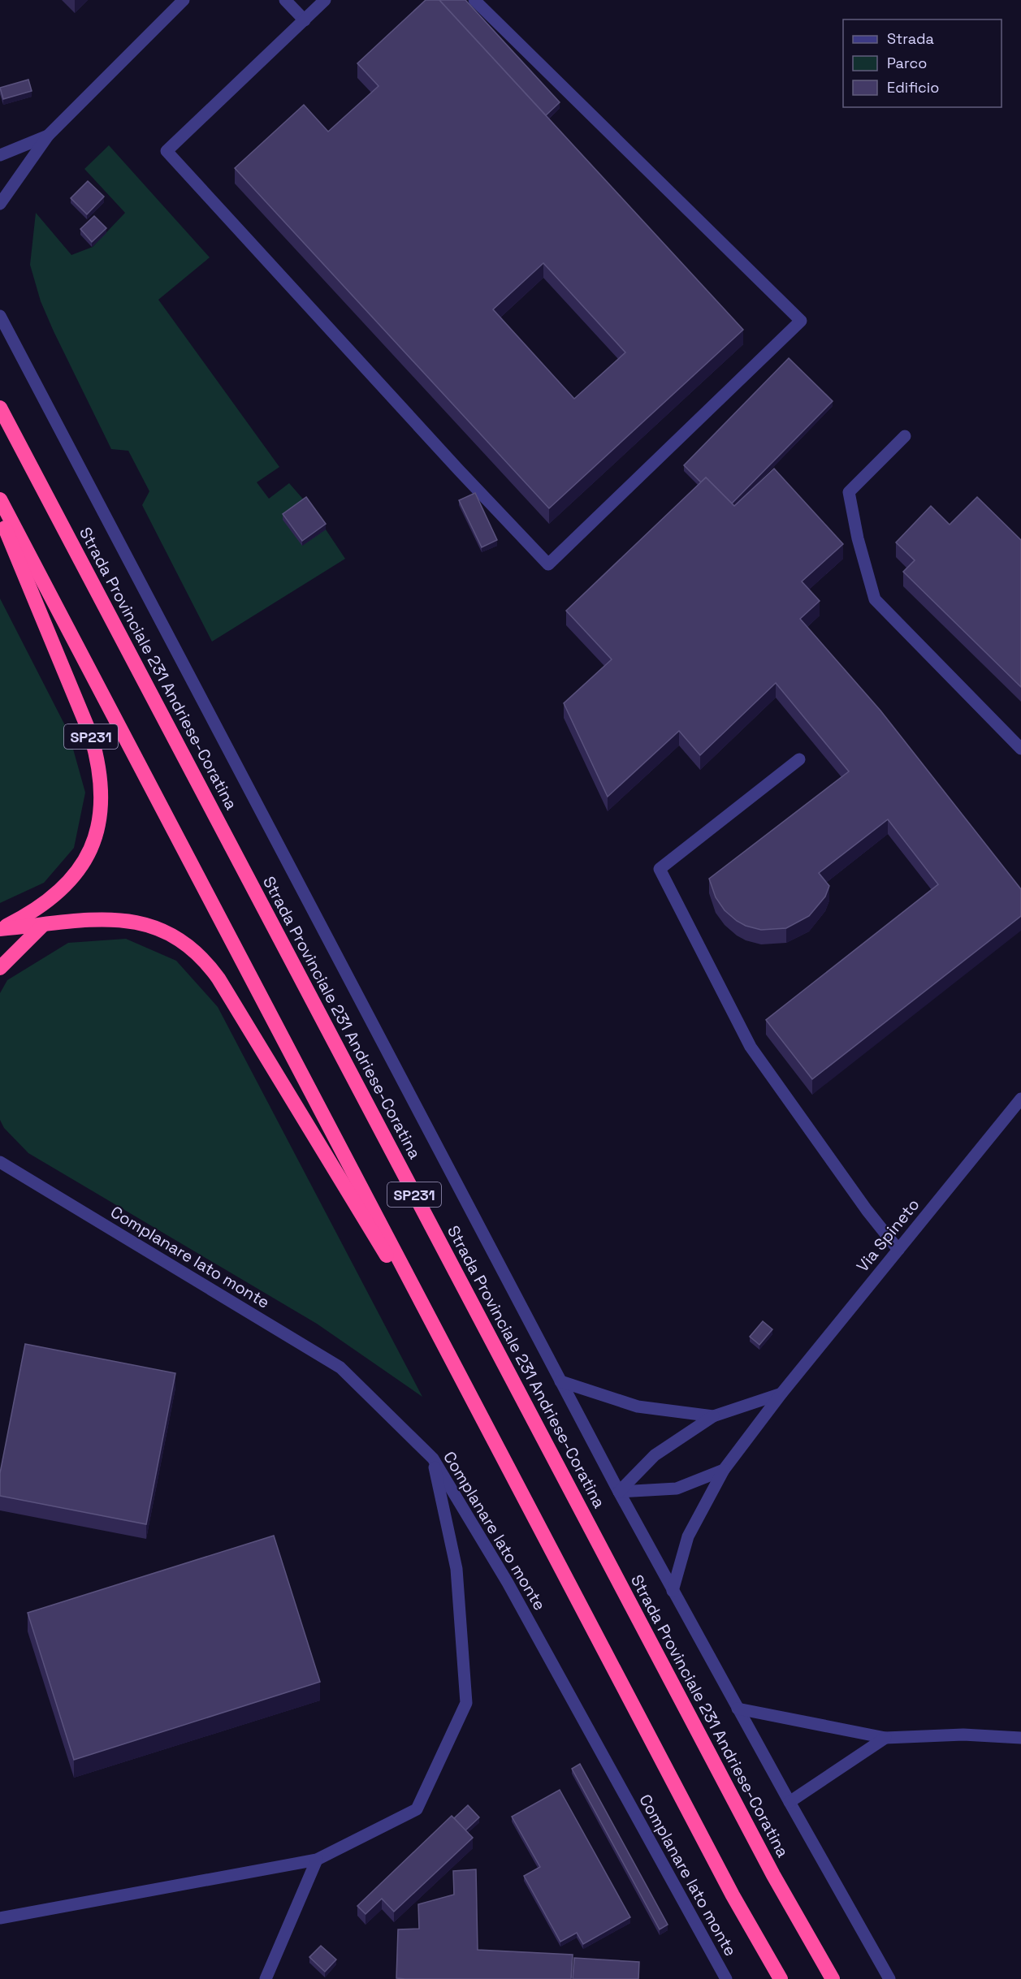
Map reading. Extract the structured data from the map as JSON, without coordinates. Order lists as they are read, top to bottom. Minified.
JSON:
{"streets":{"highway":["Strada Provinciale 231 Andriese-Coratina","SP231"],"street":["Via Spineto","Complanare lato monte"]},"legend":["Strada","Parco","Edificio"]}
